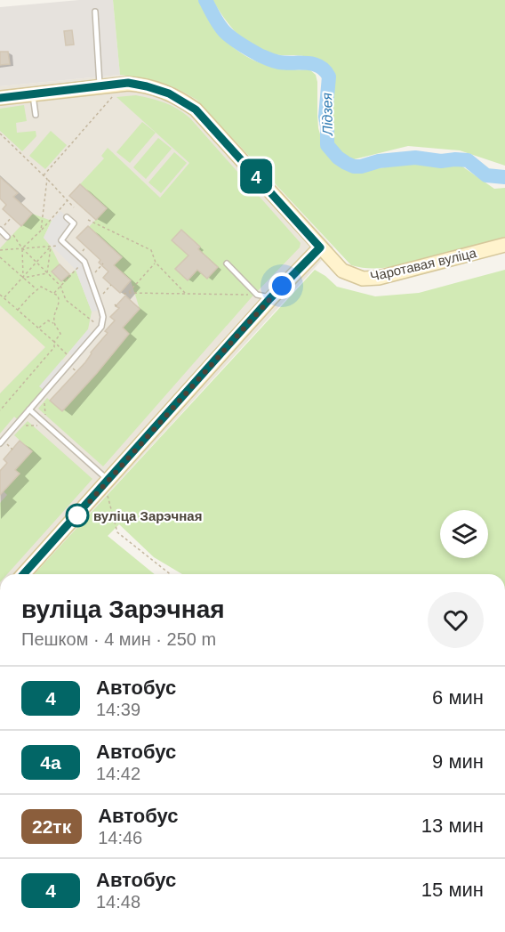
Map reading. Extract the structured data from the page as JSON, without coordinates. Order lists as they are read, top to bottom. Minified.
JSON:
{"streets":{"street":["Чаротавая вуліца"]},"water":["Лідзея"],"places":["вуліца Зарэчная"],"lines":["bus line 4"],"page":{"on_map":"4","heading":["вуліца Зарэчная","Пешком · 4 мин · 250 m"],"list":[{"mark":"4","name":"Автобус","note":"14:39","value":"6 мин"},{"mark":"4а","name":"Автобус","note":"14:42","value":"9 мин"},{"mark":"22тк","name":"Автобус","note":"14:46","value":"13 мин"},{"mark":"4","name":"Автобус","note":"14:48","value":"15 мин"}]}}
